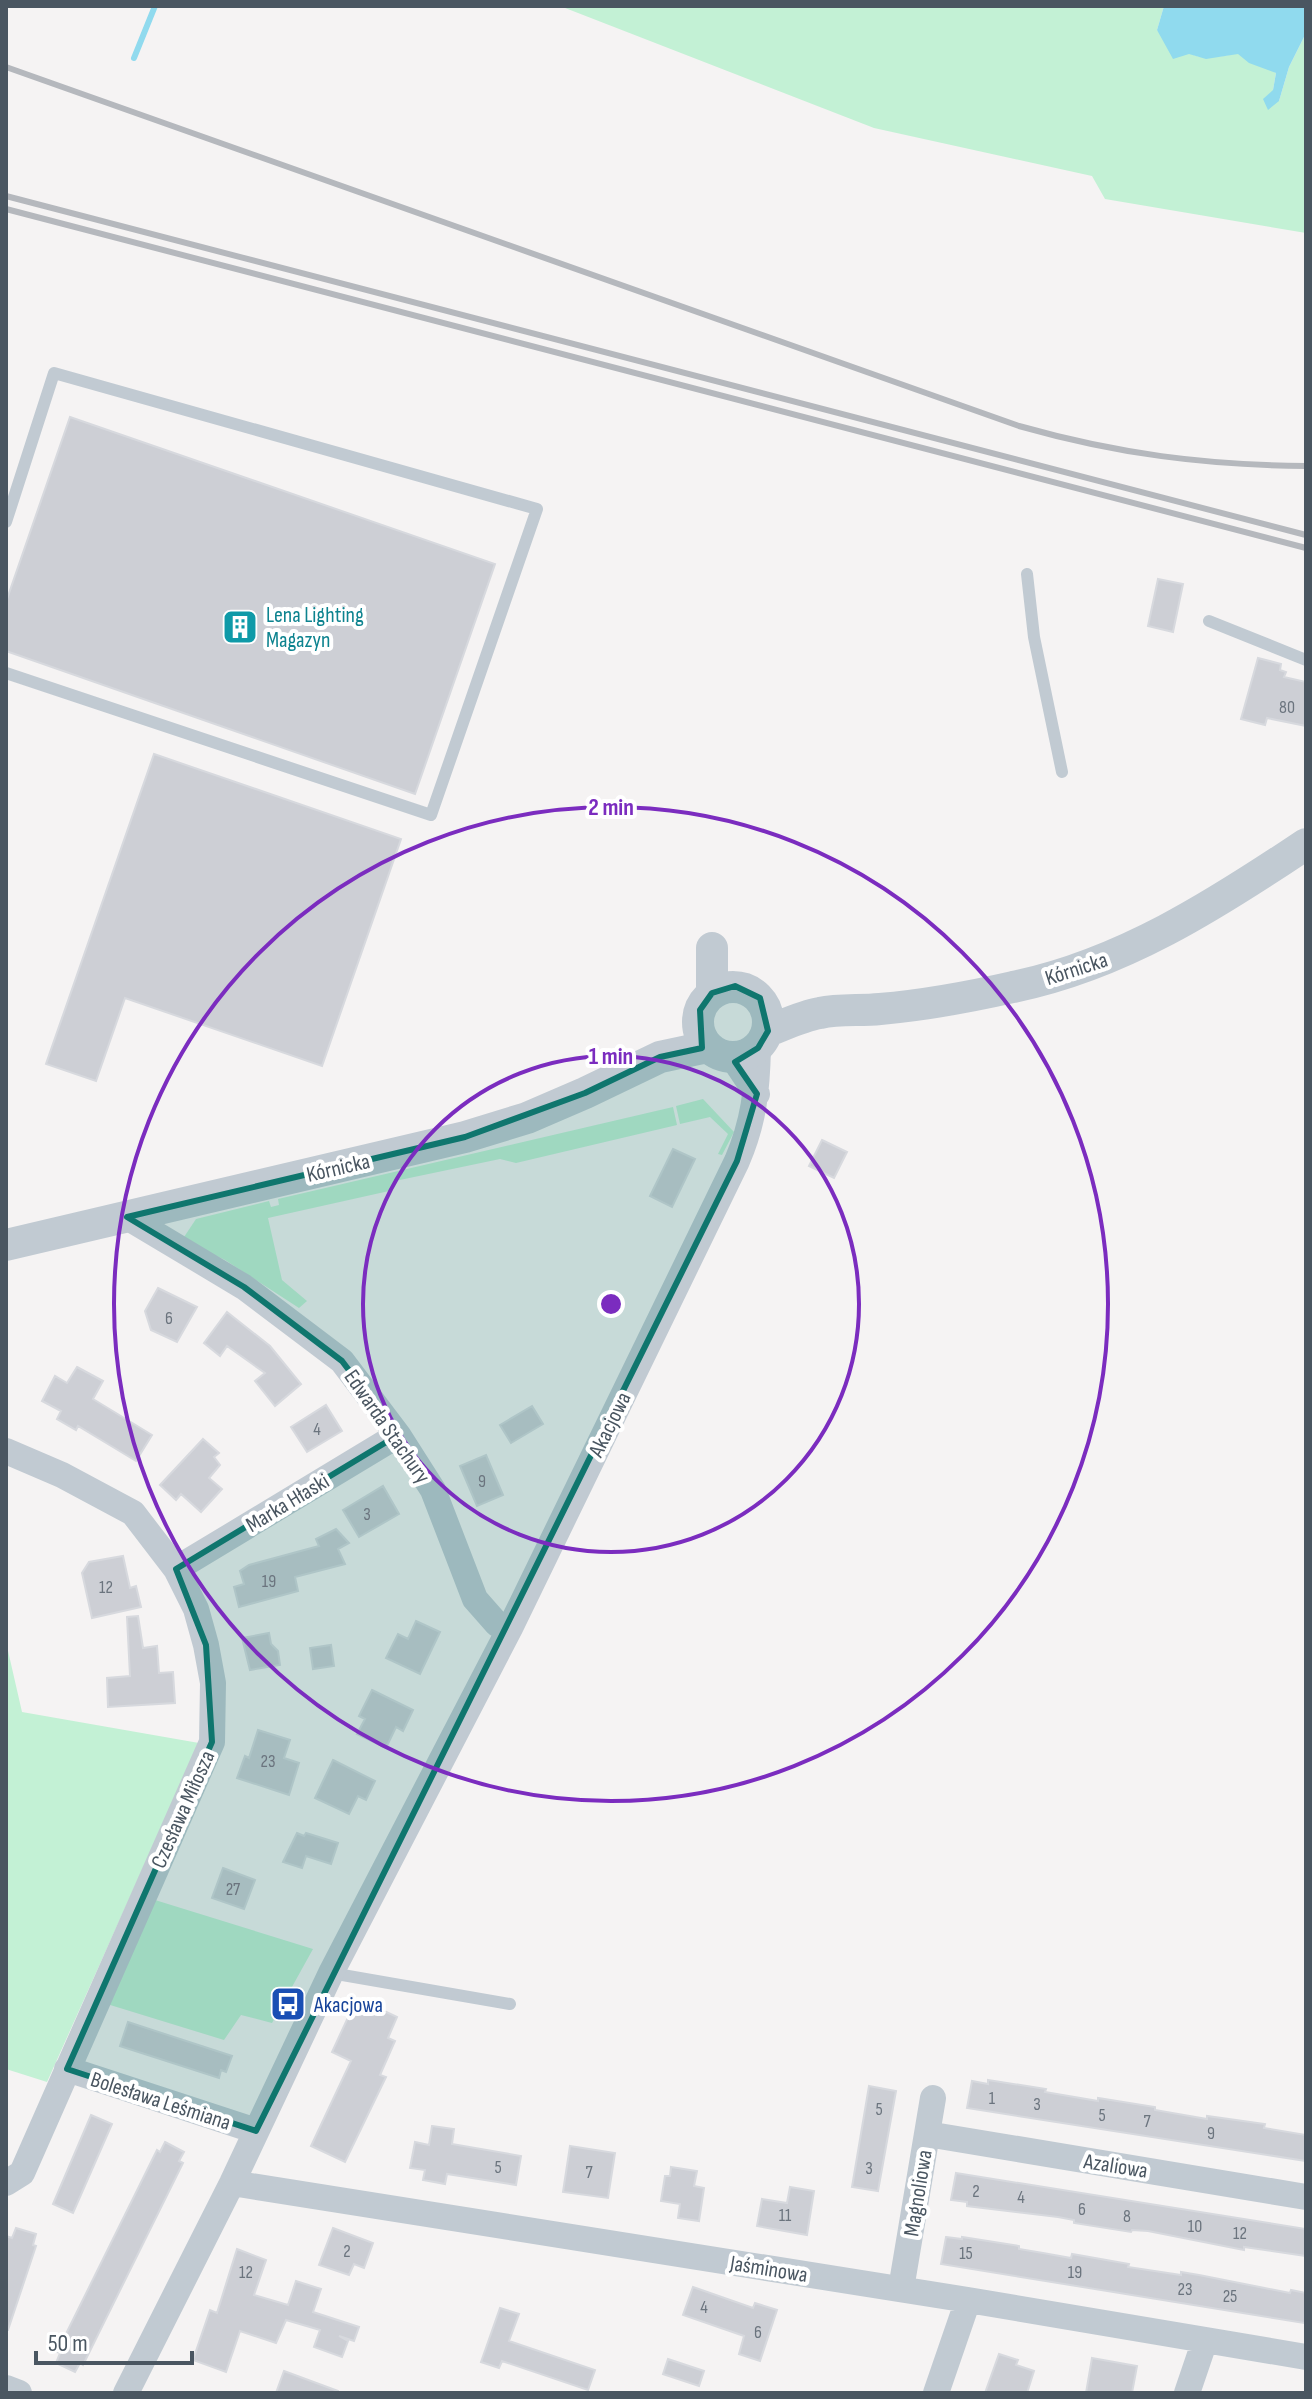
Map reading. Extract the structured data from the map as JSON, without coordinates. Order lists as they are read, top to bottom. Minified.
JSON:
{"streets":{"street":["Kórnicka","Akacjowa","Edwarda Stachury","Marka Hłaski","Czesława Miłosza","Bolesława Leśmiana","Azaliowa","Magnoliowa","Jaśminowa"]},"crossings":[["Kórnicka","Akacjowa"],["Kórnicka","Edwarda Stachury"],["Akacjowa","Edwarda Stachury"],["Akacjowa","Bolesława Leśmiana"],["Akacjowa","Jaśminowa"],["Edwarda Stachury","Marka Hłaski"],["Marka Hłaski","Czesława Miłosza"],["Czesława Miłosza","Bolesława Leśmiana"],["Azaliowa","Magnoliowa"],["Magnoliowa","Jaśminowa"]],"places":{"building":["Lena Lighting Magazyn"],"bus stop":["Akacjowa"]},"house_numbers":["80","6","4","9","3","19","12","23","27","1","3","5","5","7","9","5","3","7","2","4","6","11","8","10","12","2","15","12","19","23","25","4","6"],"scale_bar":"50 m","rings":["2 min","1 min"]}
